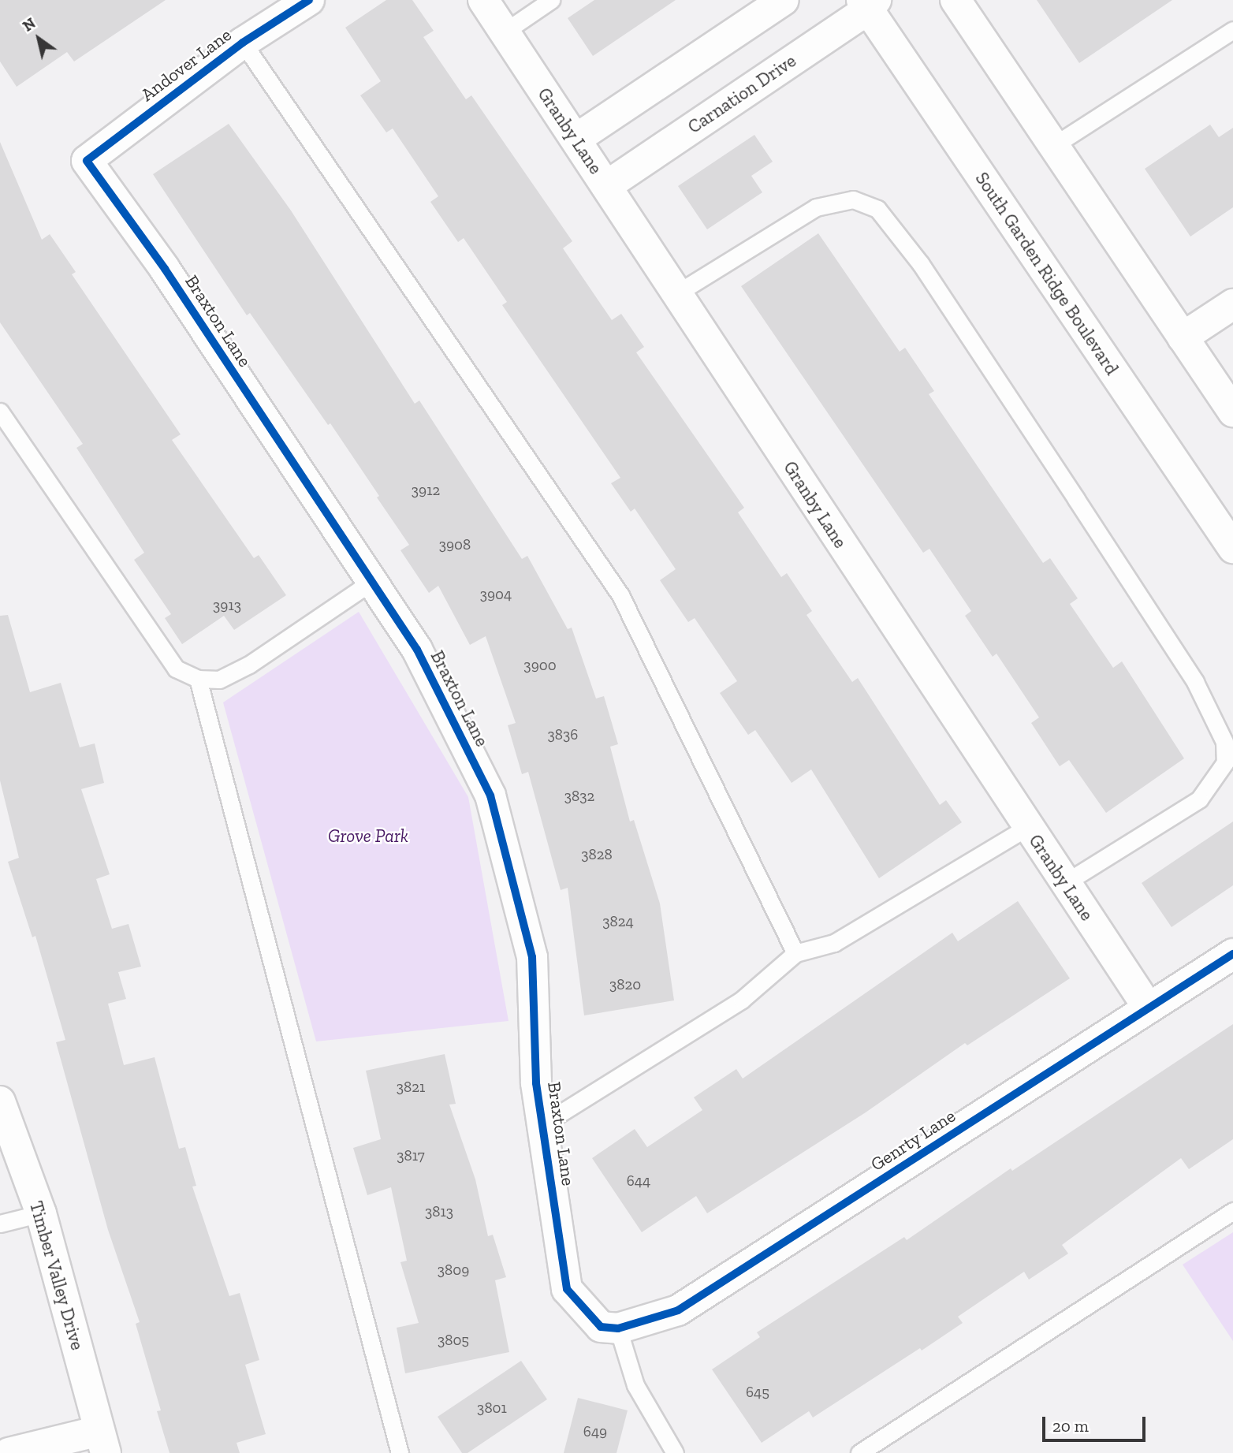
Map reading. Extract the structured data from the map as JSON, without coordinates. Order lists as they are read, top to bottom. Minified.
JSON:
{"streets":{"street":["Andover Lane","Carnation Drive","Granby Lane","South Garden Ridge Boulevard","Braxton Lane","Genrty Lane","Timber Valley Drive"]},"crossings":[["Andover Lane","Braxton Lane"],["Carnation Drive","Granby Lane"],["Carnation Drive","South Garden Ridge Boulevard"],["Granby Lane","Genrty Lane"],["Braxton Lane","Genrty Lane"]],"parks":["Grove Park"],"house_numbers":["3912","3908","3904","3913","3900","3836","3832","3828","3824","3820","3821","3817","644","3813","3809","3805","645","3801","649"],"scale_bar":"20 m","north":"top left"}
